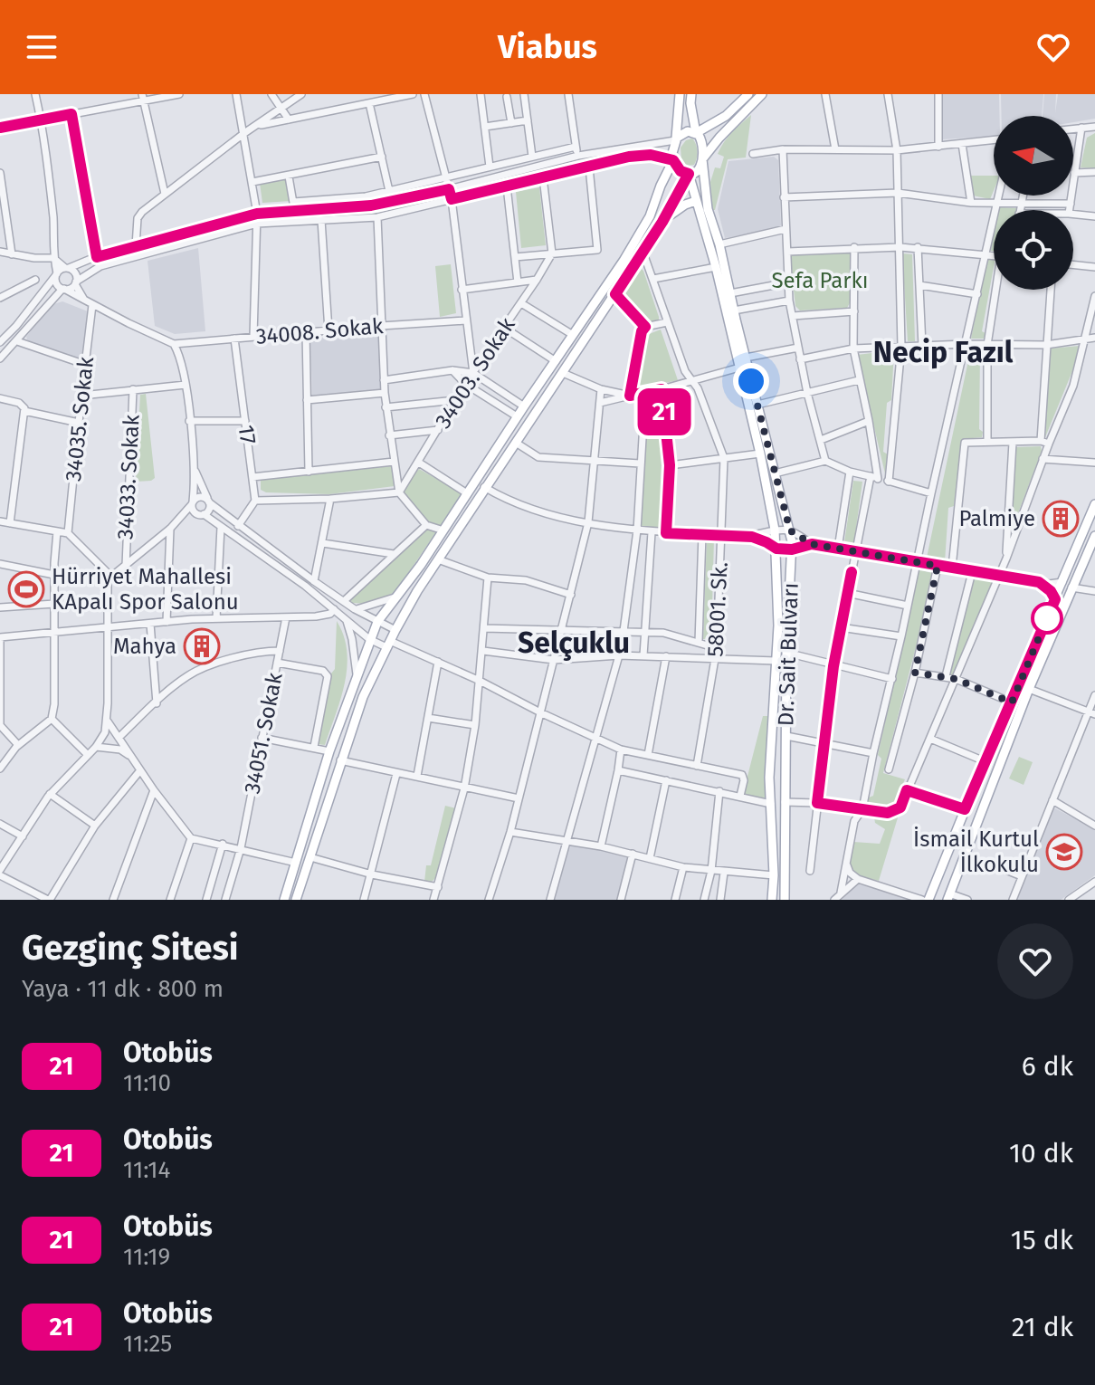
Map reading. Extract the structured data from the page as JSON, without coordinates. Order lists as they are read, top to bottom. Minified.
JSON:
{"streets":{"main road":["Dr. Sait Bulvarı"],"street":["34008. Sokak","34003. Sokak","34035. Sokak","17","34033. Sokak","58001. Sk.","34051. Sokak"]},"crossings":[["34008. Sokak","17"]],"districts":["Necip Fazıl","Selçuklu"],"parks":["Sefa Parkı"],"places":{"building":["Palmiye","Mahya"],"sports":["Hürriyet Mahallesi KApalı Spor Salonu"],"school or university":["İsmail Kurtul İlkokulu"]},"lines":["bus line 21"],"north":"left","page":{"header":"Viabus","on_map":"21","heading":["Gezginç Sitesi","Yaya · 11 dk · 800 m"],"list":[{"mark":"21","name":"Otobüs","note":"11:10","value":"6 dk"},{"mark":"21","name":"Otobüs","note":"11:14","value":"10 dk"},{"mark":"21","name":"Otobüs","note":"11:19","value":"15 dk"},{"mark":"21","name":"Otobüs","note":"11:25","value":"21 dk"}]}}
